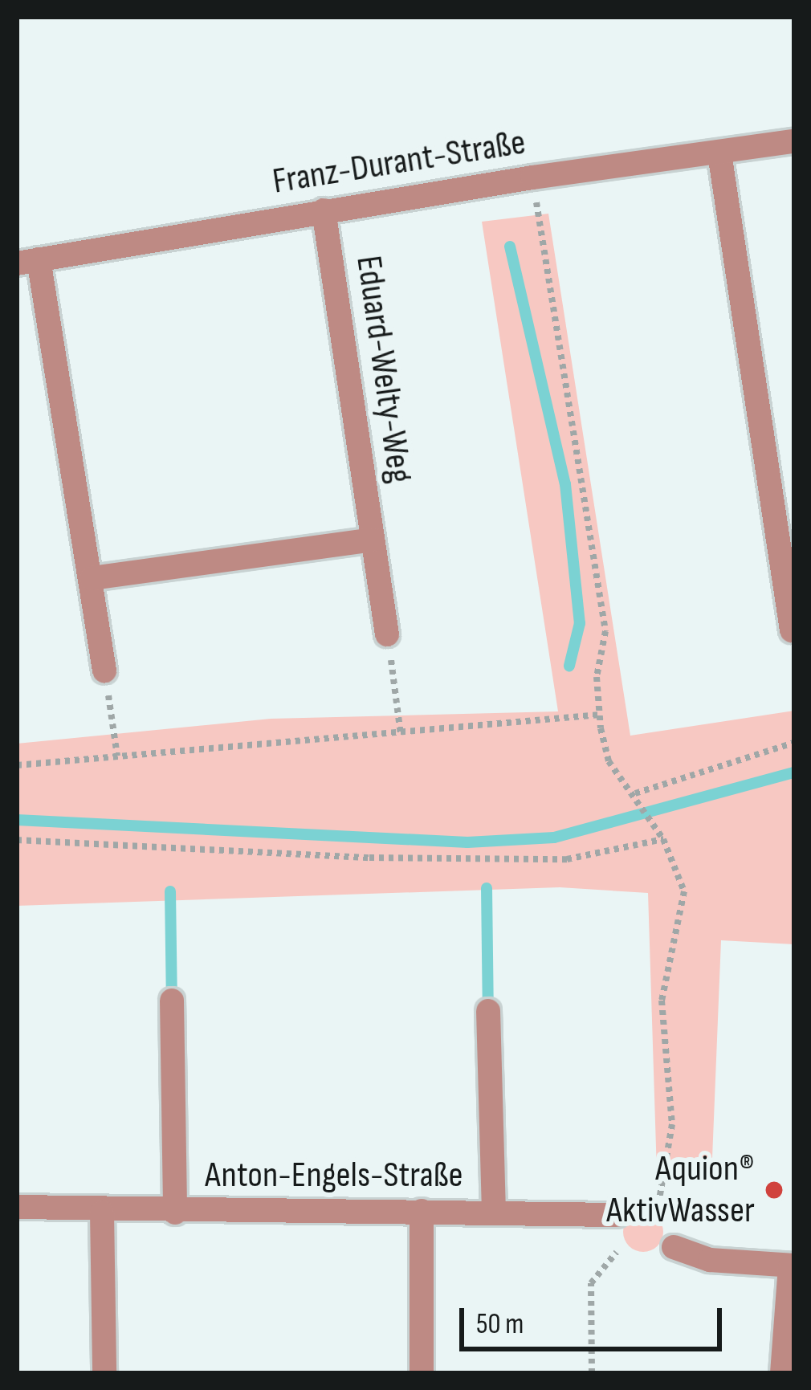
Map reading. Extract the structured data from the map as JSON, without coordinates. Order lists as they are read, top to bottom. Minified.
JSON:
{"streets":{"street":["Franz-Durant-Straße","Eduard-Welty-Weg","Anton-Engels-Straße"]},"crossings":[["Franz-Durant-Straße","Eduard-Welty-Weg"]],"places":["Aquion® AktivWasser"],"scale_bar":"50 m"}
